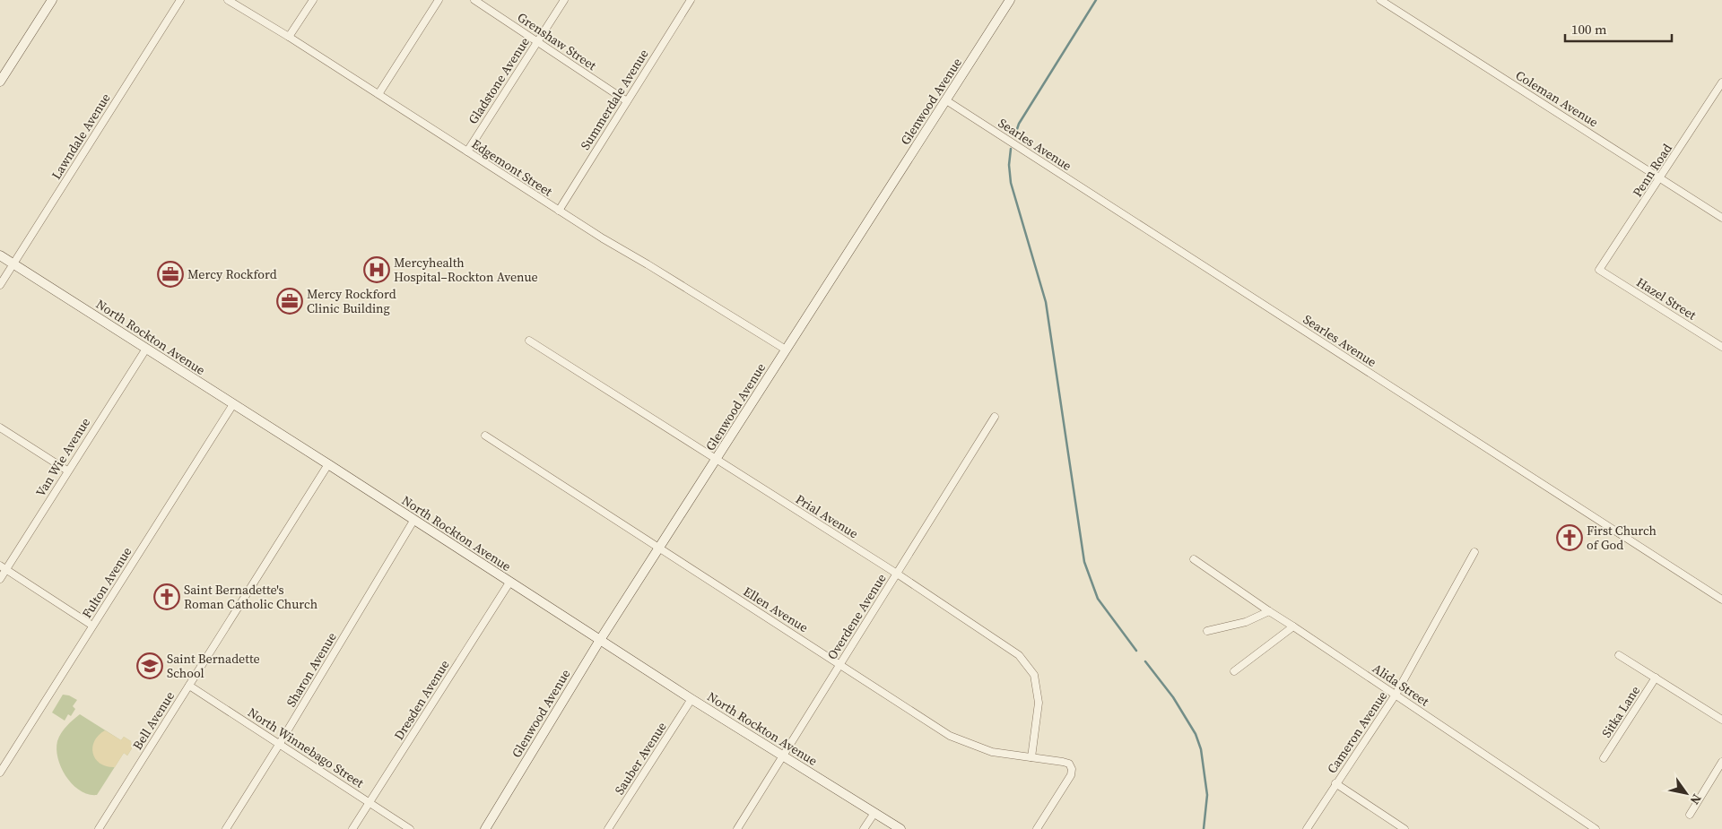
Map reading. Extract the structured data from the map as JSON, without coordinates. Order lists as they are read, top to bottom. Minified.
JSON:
{"streets":{"street":["Grenshaw Street","Gladstone Avenue","Coleman Avenue","Summerdale Avenue","Glenwood Avenue","Lawndale Avenue","Searles Avenue","Edgemont Street","Penn Road","Hazel Street","North Rockton Avenue","Van Wie Avenue","Prial Avenue","Fulton Avenue","Ellen Avenue","Overdene Avenue","Sharon Avenue","Alida Street","Dresden Avenue","Sitka Lane","Bell Avenue","Cameron Avenue","North Winnebago Street","Sauber Avenue"]},"crossings":[["Grenshaw Street","Gladstone Avenue"],["Grenshaw Street","Summerdale Avenue"],["Gladstone Avenue","Edgemont Street"],["Coleman Avenue","Penn Road"],["Summerdale Avenue","Edgemont Street"],["Glenwood Avenue","Searles Avenue"],["Glenwood Avenue","Edgemont Street"],["Glenwood Avenue","North Rockton Avenue"],["Glenwood Avenue","Prial Avenue"],["Glenwood Avenue","Ellen Avenue"],["Lawndale Avenue","North Rockton Avenue"],["Penn Road","Hazel Street"],["North Rockton Avenue","Van Wie Avenue"],["North Rockton Avenue","Fulton Avenue"],["North Rockton Avenue","Overdene Avenue"],["North Rockton Avenue","Sharon Avenue"],["North Rockton Avenue","Dresden Avenue"],["North Rockton Avenue","Bell Avenue"],["North Rockton Avenue","Sauber Avenue"],["Prial Avenue","Ellen Avenue"],["Prial Avenue","Overdene Avenue"],["Ellen Avenue","Overdene Avenue"],["Sharon Avenue","North Winnebago Street"],["Alida Street","Cameron Avenue"],["Dresden Avenue","North Winnebago Street"],["Bell Avenue","North Winnebago Street"]],"places":{"hospital":["Mercyhealth Hospital–Rockton Avenue"],"office":["Mercy Rockford","Mercy Rockford Clinic Building"],"church":["First Church of God","Saint Bernadette's Roman Catholic Church"],"school or university":["Saint Bernadette School"]},"scale_bar":"100 m","north":"bottom right"}
